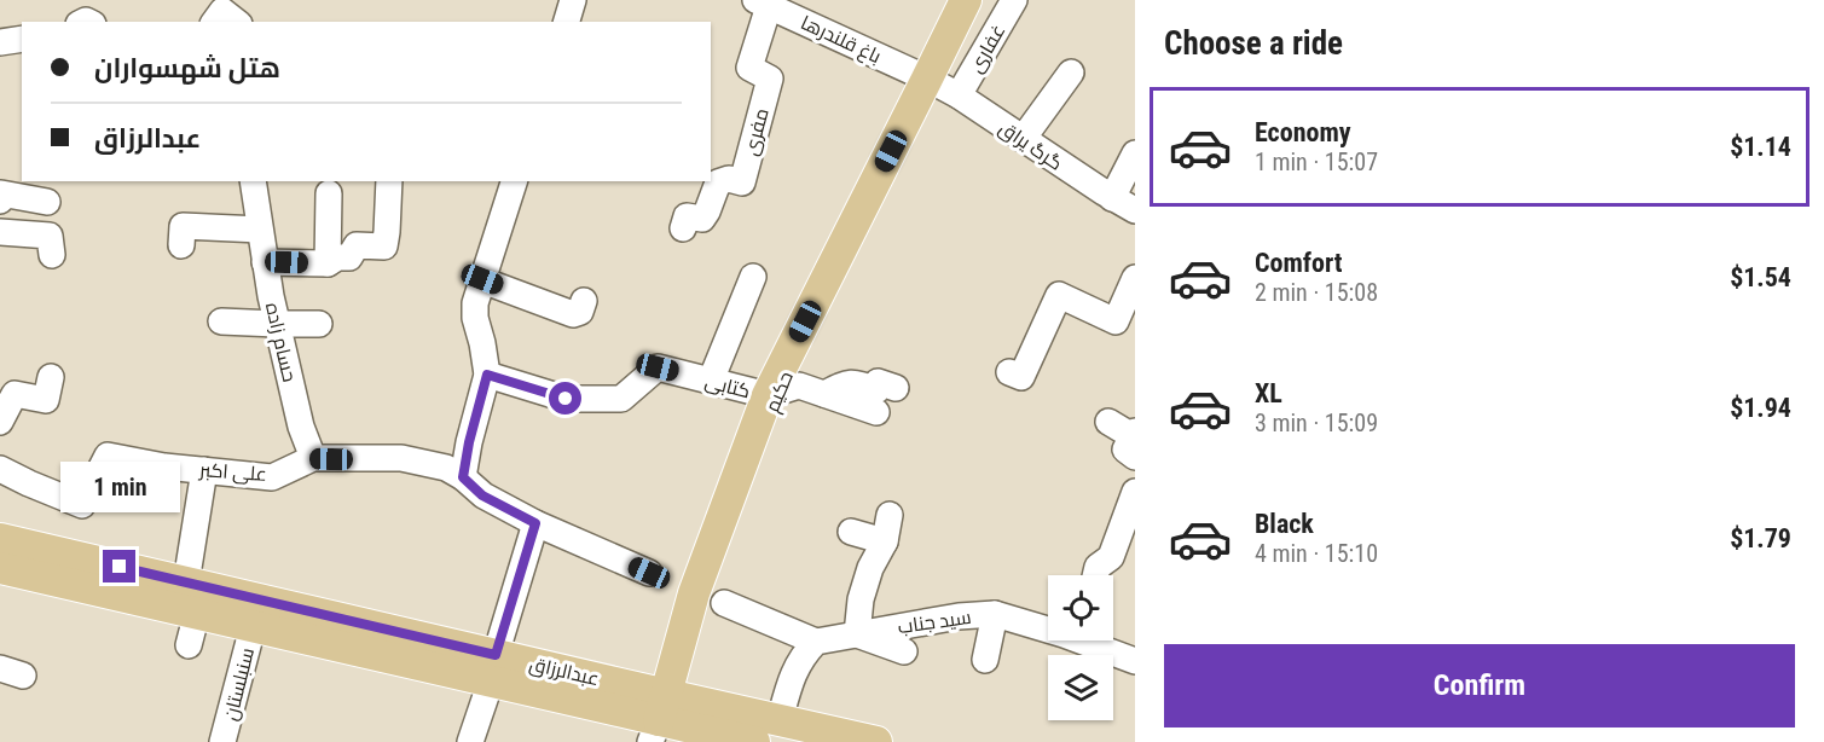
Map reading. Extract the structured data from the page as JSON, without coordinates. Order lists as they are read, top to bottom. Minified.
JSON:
{"streets":{"main road":["حکیم","عبدالرزاق"],"street":["باغ قلندرها","غفاری","مفری","گرگ یراق","حسام زاده","کتابی","علی اکبر","سید جناب","سنبلستان"]},"crossings":[["باغ قلندرها","مفری"],["باغ قلندرها","گرگ یراق"],["باغ قلندرها","حکیم"],["غفاری","گرگ یراق"],["گرگ یراق","حکیم"],["حسام زاده","علی اکبر"],["کتابی","حکیم"],["حکیم","عبدالرزاق"],["عبدالرزاق","سنبلستان"]],"page":{"heading":"Choose a ride","banner":["هتل شهسواران","عبدالرزاق"],"list":[{"name":"Economy","note":"1 min · 15:07","value":"$1.14"},{"name":"Comfort","note":"2 min · 15:08","value":"$1.54"},{"name":"XL","note":"3 min · 15:09","value":"$1.94"},{"name":"Black","note":"4 min · 15:10","value":"$1.79"}],"bubble":"1 min","buttons":"Confirm"}}
